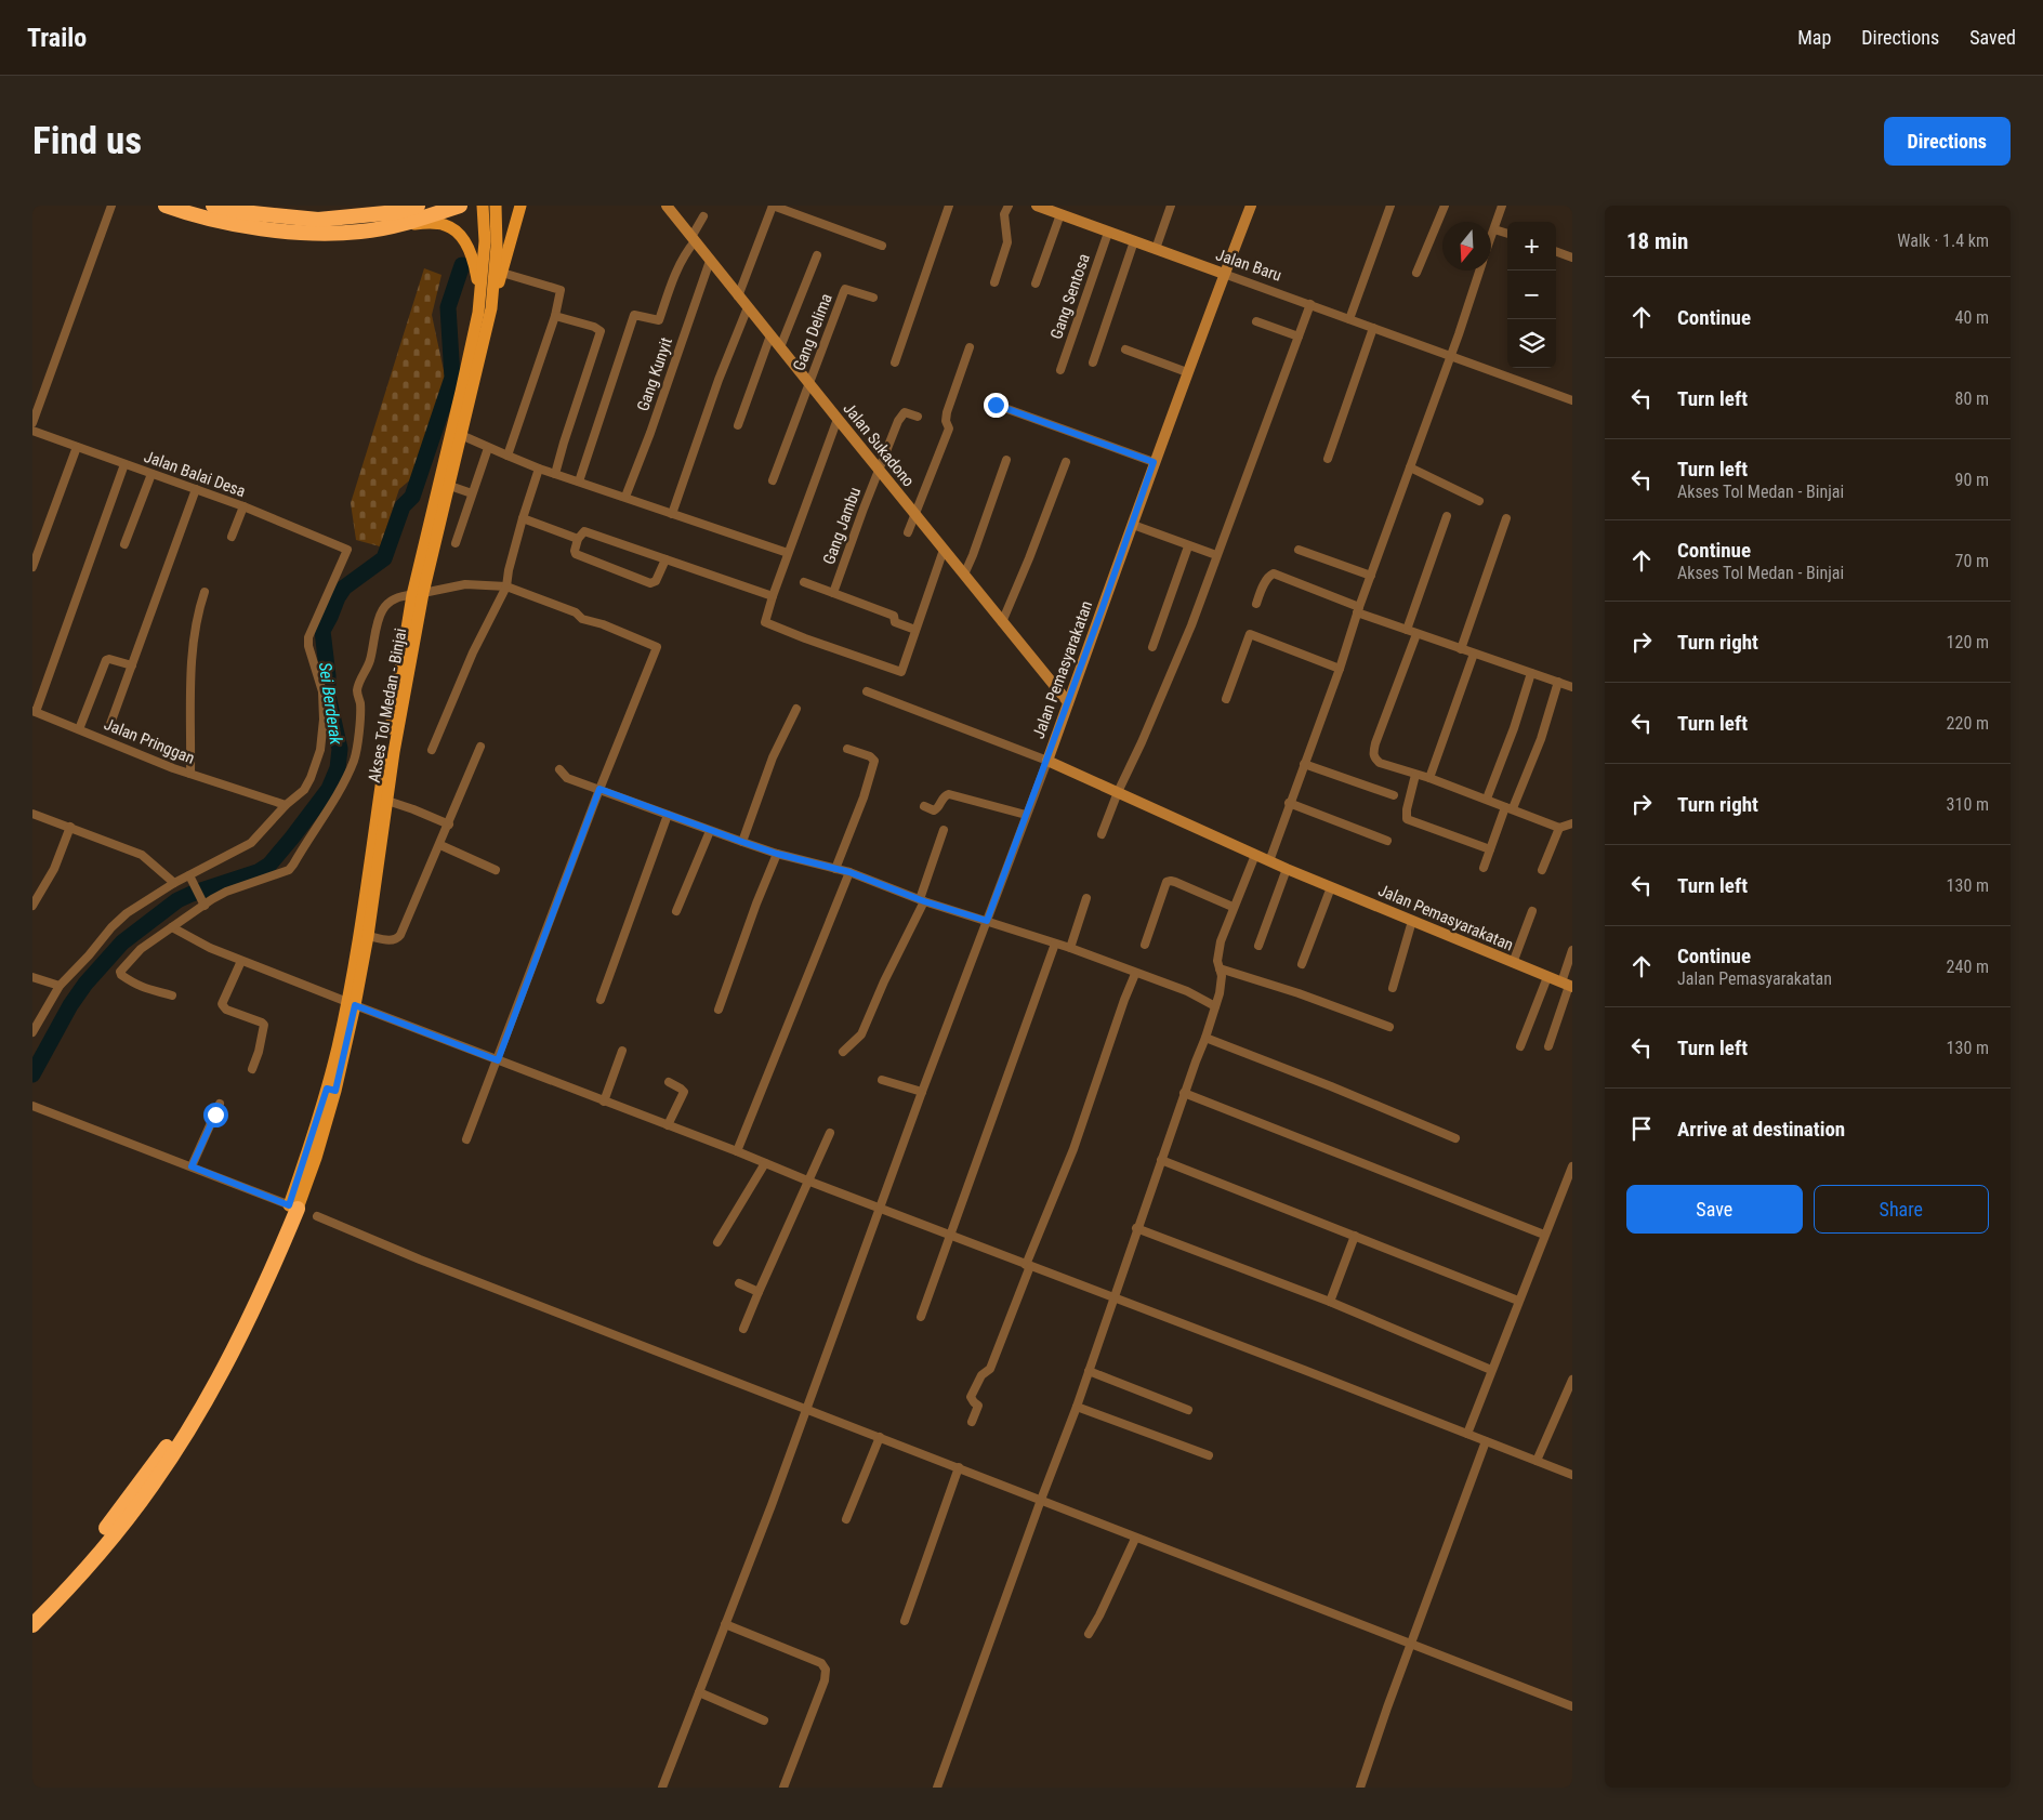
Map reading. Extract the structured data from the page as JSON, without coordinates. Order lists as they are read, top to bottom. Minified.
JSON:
{"streets":{"main road":["Akses Tol Medan - Binjai"],"street":["Jalan Baru","Gang Sentosa","Gang Delima","Gang Kunyit","Jalan Sukadono","Jalan Balai Desa","Gang Jambu","Jalan Pemasyarakatan","Jalan Pringgan"]},"crossings":[["Jalan Baru","Gang Sentosa"],["Jalan Baru","Jalan Pemasyarakatan"],["Gang Delima","Jalan Sukadono"],["Gang Kunyit","Jalan Sukadono"],["Jalan Sukadono","Gang Jambu"],["Jalan Sukadono","Jalan Pemasyarakatan"],["Jalan Balai Desa","Jalan Pringgan"]],"water":["Sei Berderak"],"north":"bottom","page":{"header":"Trailo","nav":["Map","Directions","Saved"],"buttons":["Directions",["Save","Share"]],"title":"Find us","heading":["18 min","Walk · 1.4 km"],"map_buttons":["+","−"],"list":[["Continue","40 m"],["Turn left","80 m"],["Turn left","Akses Tol Medan - Binjai","90 m"],["Continue","Akses Tol Medan - Binjai","70 m"],["Turn right","120 m"],["Turn left","220 m"],["Turn right","310 m"],["Turn left","130 m"],["Continue","Jalan Pemasyarakatan","240 m"],["Turn left","130 m"],"Arrive at destination"]}}
